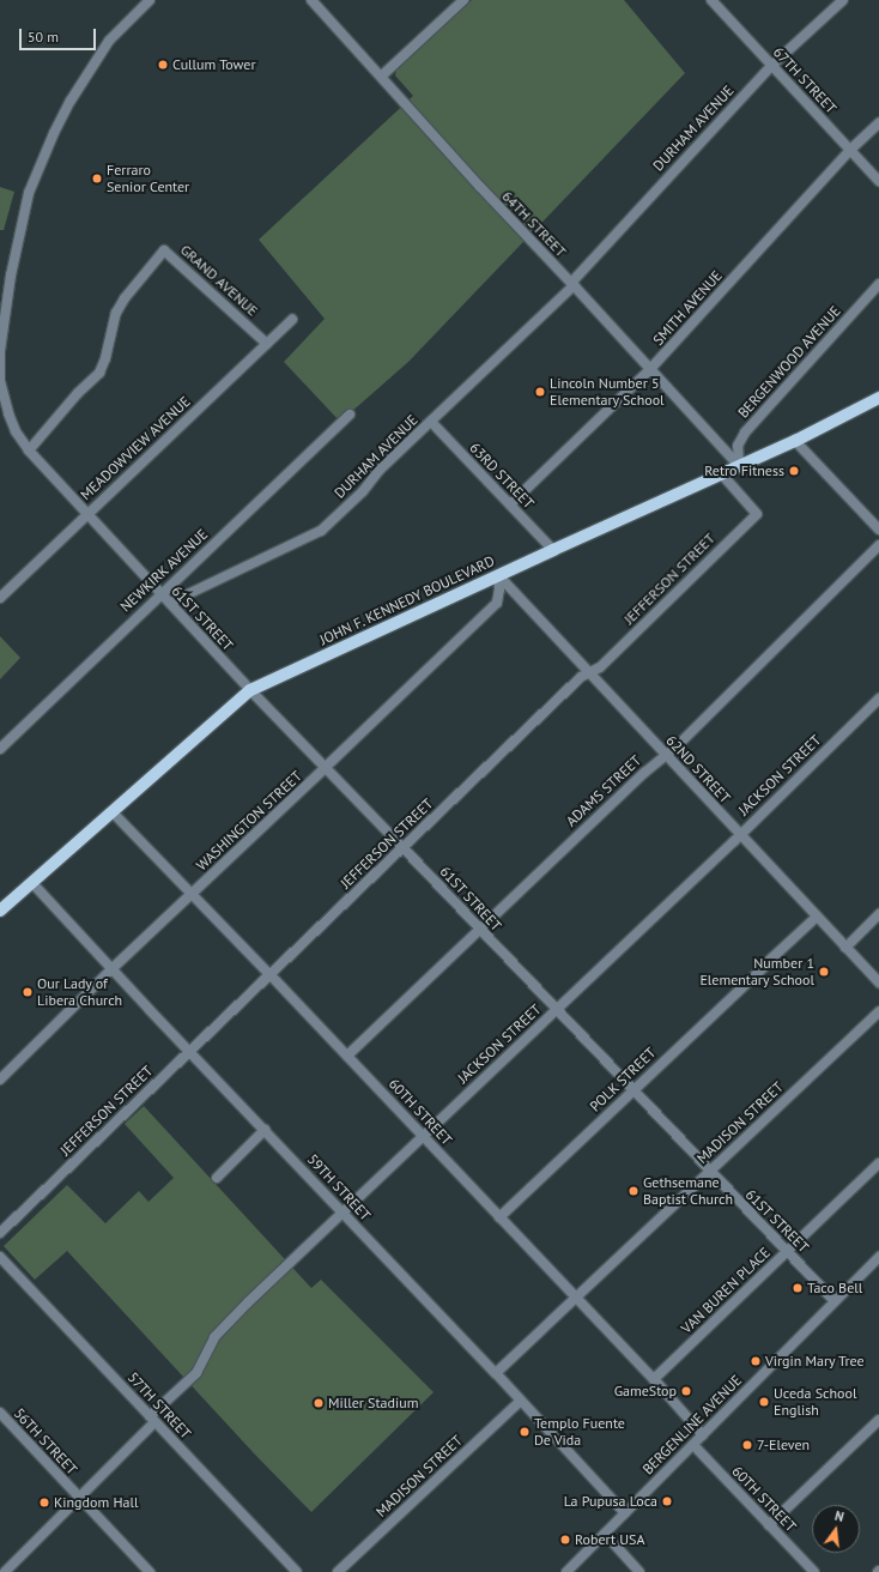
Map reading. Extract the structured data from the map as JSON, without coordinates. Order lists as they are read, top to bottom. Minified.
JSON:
{"streets":{"main road":["JOHN F. KENNEDY BOULEVARD"],"street":["67TH STREET","DURHAM AVENUE","64TH STREET","GRAND AVENUE","SMITH AVENUE","BERGENWOOD AVENUE","MEADOWVIEW AVENUE","63RD STREET","NEWKIRK AVENUE","JEFFERSON STREET","61ST STREET","62ND STREET","JACKSON STREET","ADAMS STREET","WASHINGTON STREET","POLK STREET","60TH STREET","MADISON STREET","59TH STREET","VAN BUREN PLACE","57TH STREET","BERGENLINE AVENUE","56TH STREET"]},"crossings":[["67TH STREET","DURHAM AVENUE"],["67TH STREET","SMITH AVENUE"],["DURHAM AVENUE","64TH STREET"],["DURHAM AVENUE","63RD STREET"],["DURHAM AVENUE","61ST STREET"],["64TH STREET","SMITH AVENUE"],["64TH STREET","BERGENWOOD AVENUE"],["64TH STREET","JOHN F. KENNEDY BOULEVARD"],["GRAND AVENUE","MEADOWVIEW AVENUE"],["GRAND AVENUE","61ST STREET"],["SMITH AVENUE","63RD STREET"],["BERGENWOOD AVENUE","JOHN F. KENNEDY BOULEVARD"],["MEADOWVIEW AVENUE","61ST STREET"],["63RD STREET","JOHN F. KENNEDY BOULEVARD"],["NEWKIRK AVENUE","61ST STREET"],["JEFFERSON STREET","JOHN F. KENNEDY BOULEVARD"],["JEFFERSON STREET","61ST STREET"],["JEFFERSON STREET","62ND STREET"],["JEFFERSON STREET","60TH STREET"],["JEFFERSON STREET","59TH STREET"],["JOHN F. KENNEDY BOULEVARD","61ST STREET"],["JOHN F. KENNEDY BOULEVARD","62ND STREET"],["JOHN F. KENNEDY BOULEVARD","WASHINGTON STREET"],["JOHN F. KENNEDY BOULEVARD","60TH STREET"],["JOHN F. KENNEDY BOULEVARD","59TH STREET"],["61ST STREET","JACKSON STREET"],["61ST STREET","ADAMS STREET"],["61ST STREET","WASHINGTON STREET"],["61ST STREET","POLK STREET"],["61ST STREET","MADISON STREET"],["61ST STREET","VAN BUREN PLACE"],["61ST STREET","BERGENLINE AVENUE"],["62ND STREET","JACKSON STREET"],["62ND STREET","ADAMS STREET"],["62ND STREET","WASHINGTON STREET"],["62ND STREET","POLK STREET"],["JACKSON STREET","60TH STREET"],["JACKSON STREET","59TH STREET"],["JACKSON STREET","57TH STREET"],["JACKSON STREET","56TH STREET"],["ADAMS STREET","60TH STREET"],["WASHINGTON STREET","60TH STREET"],["WASHINGTON STREET","59TH STREET"],["POLK STREET","60TH STREET"],["60TH STREET","MADISON STREET"],["60TH STREET","VAN BUREN PLACE"],["60TH STREET","BERGENLINE AVENUE"],["MADISON STREET","59TH STREET"],["59TH STREET","BERGENLINE AVENUE"]],"places":["Cullum Tower","Ferraro Senior Center","Lincoln Number 5 Elementary School","Retro Fitness","Number 1 Elementary School","Our Lady of Libera Church","Gethsemane Baptist Church","Taco Bell","Virgin Mary Tree","GameStop","Uceda School English","Miller Stadium","Templo Fuente De Vida","7-Eleven","La Pupusa Loca","Kingdom Hall","Robert USA"],"scale_bar":"50 m","north":"top"}
